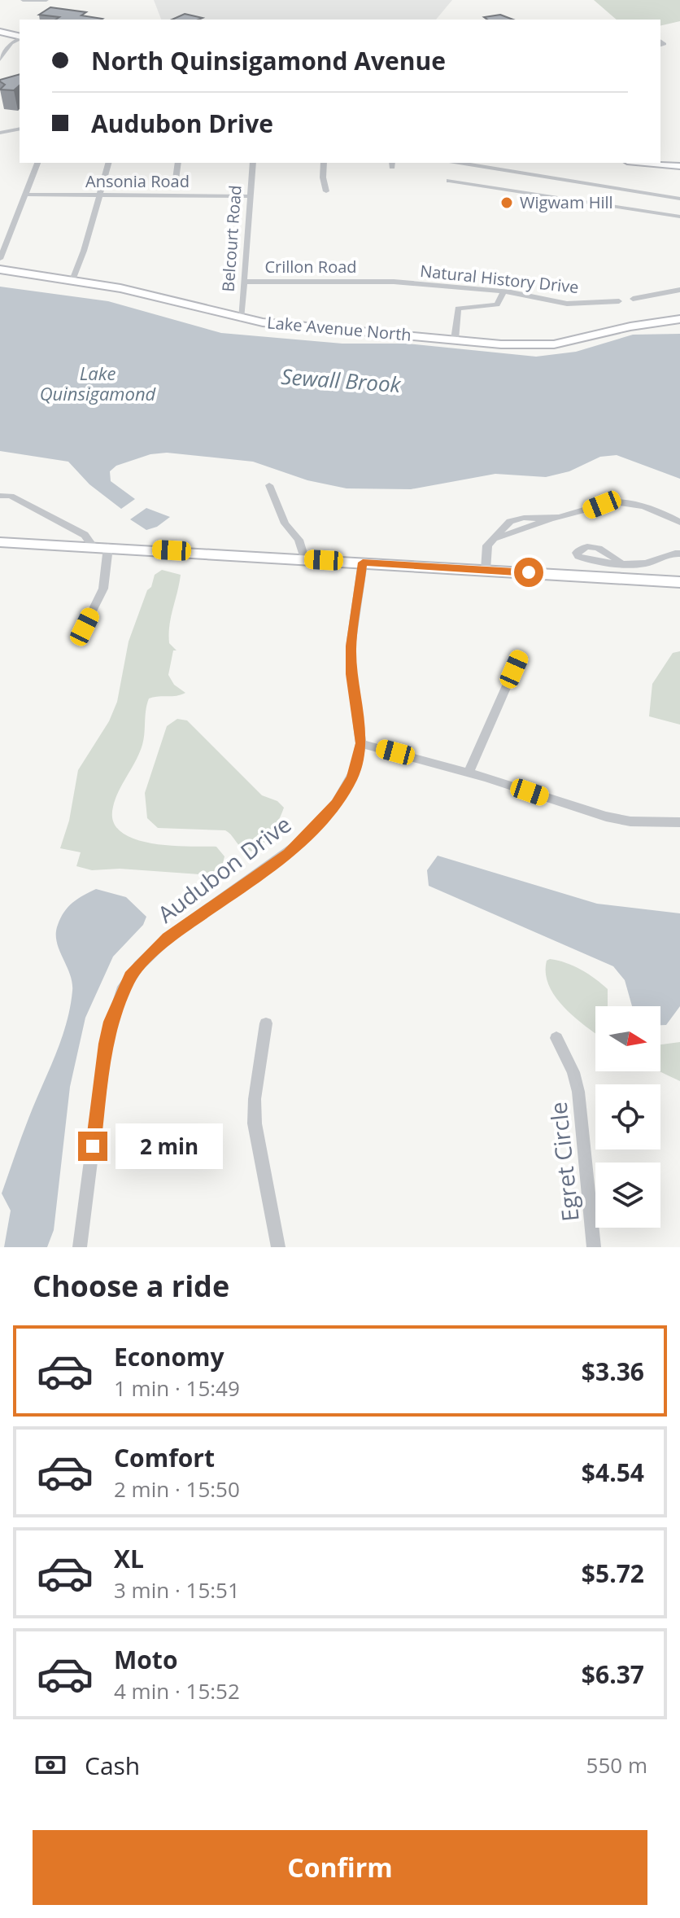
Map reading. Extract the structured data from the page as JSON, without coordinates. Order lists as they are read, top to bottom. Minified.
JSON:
{"streets":{"main road":["Lake Avenue North"],"street":["Ansonia Road","Belcourt Road","Crillon Road","Natural History Drive","Audubon Drive","Egret Circle"]},"crossings":[["Ansonia Road","Belcourt Road"],["Belcourt Road","Crillon Road"],["Belcourt Road","Lake Avenue North"],["Crillon Road","Natural History Drive"]],"water":["Lake Quinsigamond","Sewall Brook"],"places":["Wigwam Hill"],"north":"right","page":{"banner":["North Quinsigamond Avenue","Audubon Drive"],"bubble":"2 min","heading":"Choose a ride","list":[{"name":"Economy","note":"1 min · 15:49","value":"$3.36"},{"name":"Comfort","note":"2 min · 15:50","value":"$4.54"},{"name":"XL","note":"3 min · 15:51","value":"$5.72"},{"name":"Moto","note":"4 min · 15:52","value":"$6.37"}],"pay":["Cash","550 m"],"buttons":"Confirm"}}
